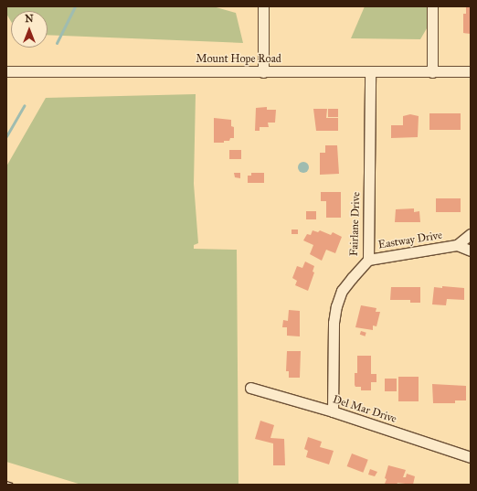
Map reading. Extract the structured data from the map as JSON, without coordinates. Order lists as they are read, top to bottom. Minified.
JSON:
{"streets":{"street":["Mount Hope Road","Fairlane Drive","Eastway Drive","Del Mar Drive"]},"crossings":[["Mount Hope Road","Fairlane Drive"],["Fairlane Drive","Eastway Drive"],["Fairlane Drive","Del Mar Drive"]],"north":"top"}
